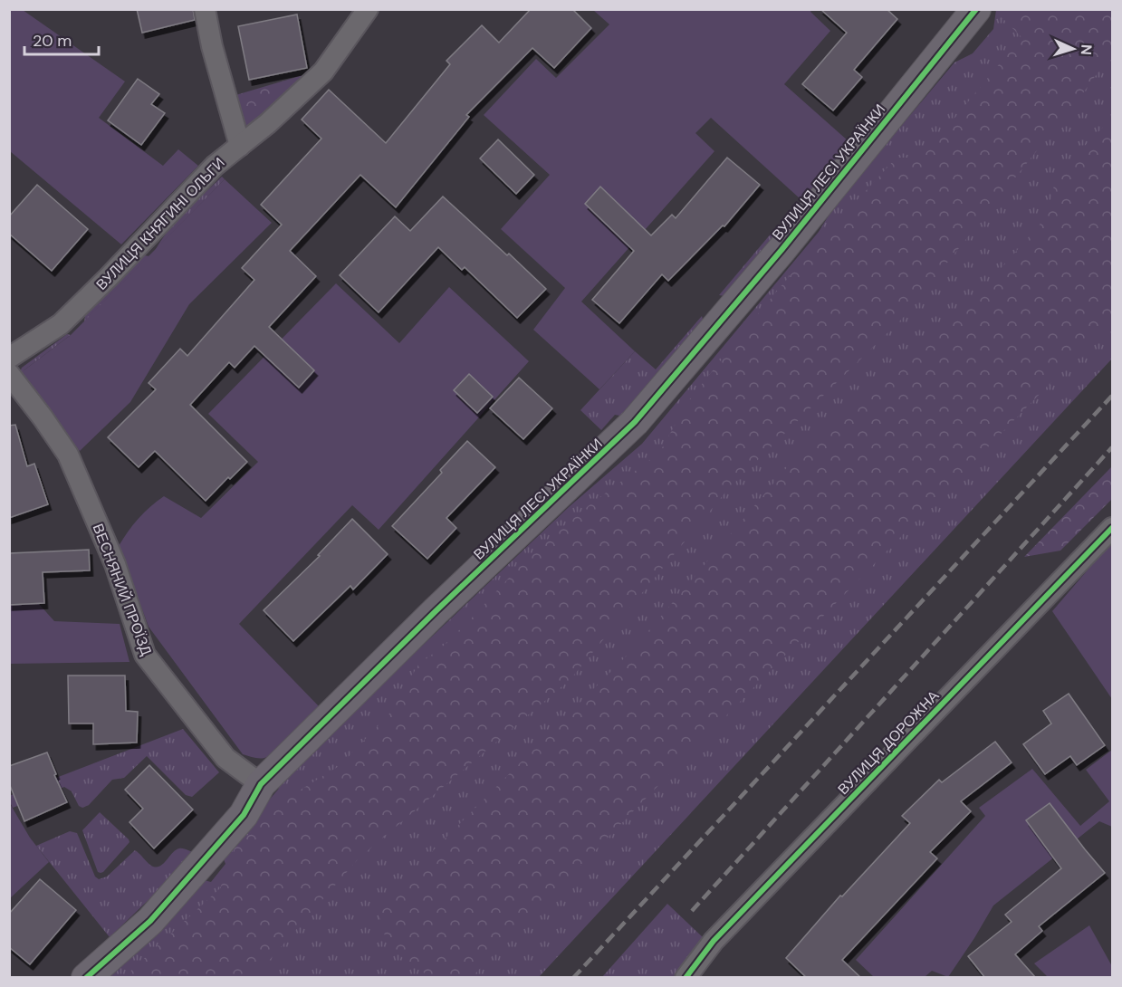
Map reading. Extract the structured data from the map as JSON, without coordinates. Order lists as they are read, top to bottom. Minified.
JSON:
{"streets":{"street":["ВУЛИЦЯ ЛЕСІ УКРАЇНКИ","ВУЛИЦЯ КНЯГИНІ ОЛЬГИ","ВЕСНЯНИЙ ПРОЇЗД","ВУЛИЦЯ ДОРОЖНА"]},"crossings":[["ВУЛИЦЯ ЛЕСІ УКРАЇНКИ","ВЕСНЯНИЙ ПРОЇЗД"]],"scale_bar":"20 m","north":"right"}
